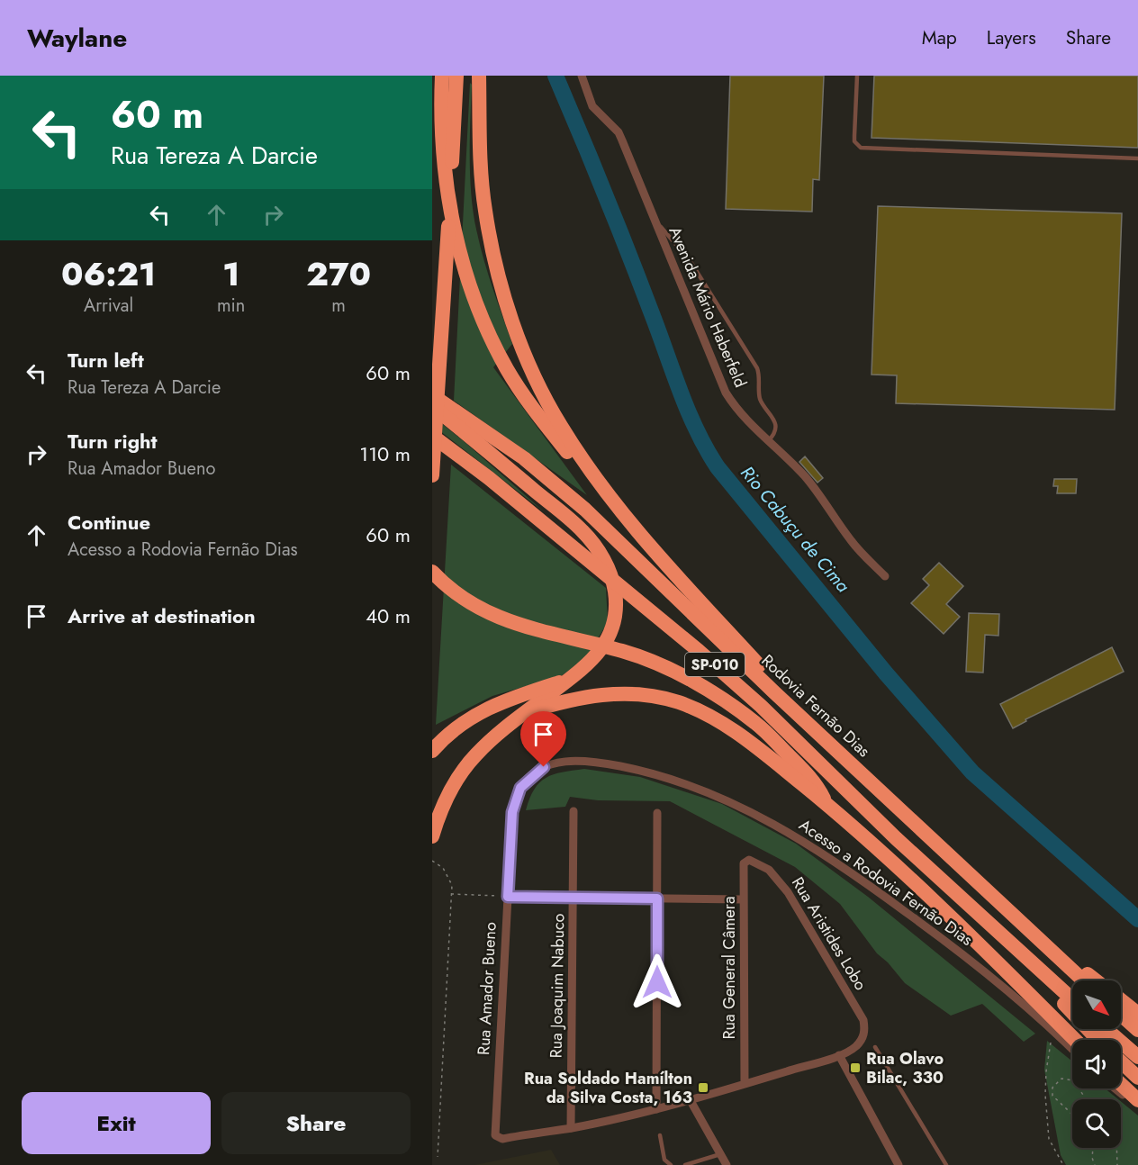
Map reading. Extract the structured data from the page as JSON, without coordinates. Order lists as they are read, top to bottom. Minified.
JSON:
{"streets":{"highway":["SP-010","Rodovia Fernão Dias"],"street":["Avenida Mário Haberfeld","Acesso a Rodovia Fernão Dias","Rua Aristides Lobo","Rua General Câmera","Rua Joaquim Nabuco","Rua Amador Bueno"]},"crossings":[["Acesso a Rodovia Fernão Dias","Rua Amador Bueno"],["Rua Aristides Lobo","Rua General Câmera"],["Rua Joaquim Nabuco","Rua Amador Bueno"]],"water":["Rio Cabuçu de Cima"],"places":{"transit":["Rua Olavo Bilac, 330","Rua Soldado Hamílton da Silva Costa, 163"]},"north":"bottom right","page":{"header":"Waylane","nav":["Map","Layers","Share"],"turn":["60 m","Rua Tereza A Darcie"],"eta":["06:21","Arrival","1","min","270","m"],"list":[{"name":"Turn left","note":"Rua Tereza A Darcie","value":"60 m"},{"name":"Turn right","note":"Rua Amador Bueno","value":"110 m"},{"name":"Continue","note":"Acesso a Rodovia Fernão Dias","value":"60 m"},{"name":"Arrive at destination","value":"40 m"}],"buttons":["Exit","Share"]}}
